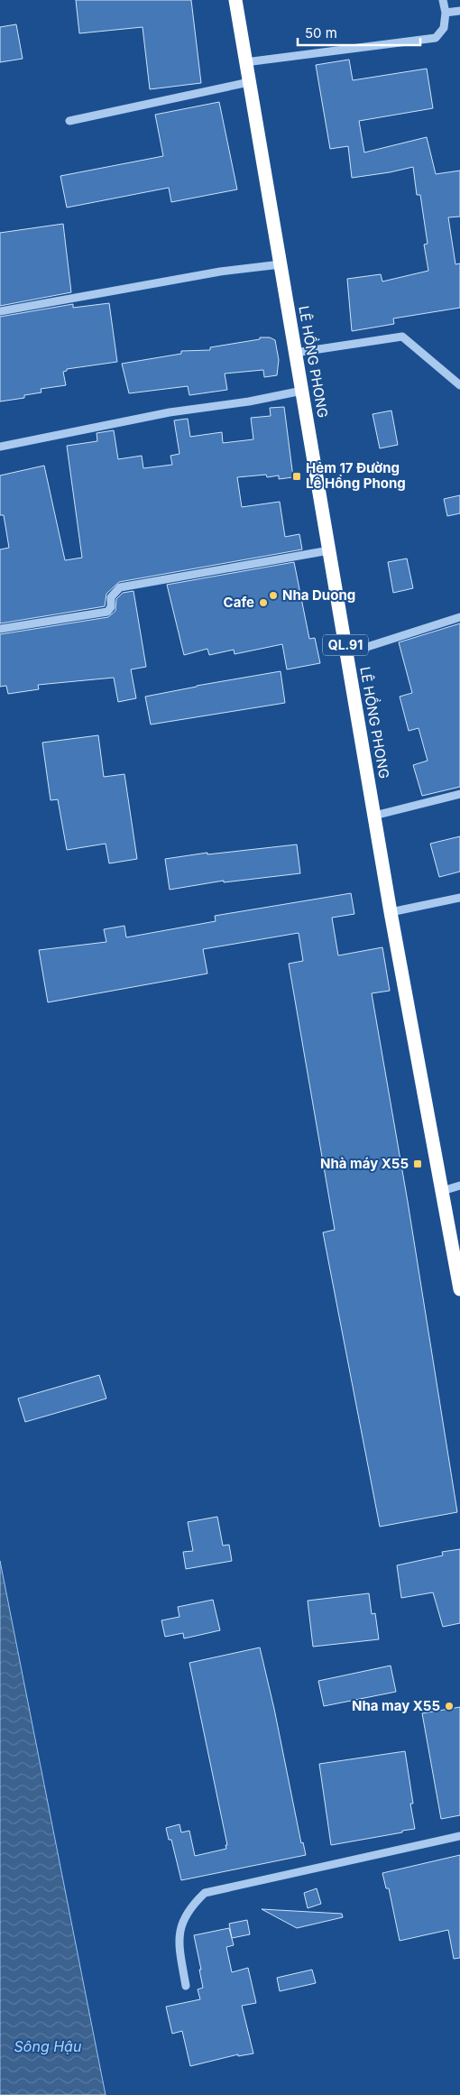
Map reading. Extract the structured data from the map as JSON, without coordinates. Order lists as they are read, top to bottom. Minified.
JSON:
{"streets":{"highway":["LÊ HỒNG PHONG","QL.91"]},"water":["Sông Hậu"],"places":{"transit":["Hẻm 17 Đường Lê Hồng Phong","Nhà máy X55"],"other":["Nha Duong","Cafe","Nha may X55"]},"scale_bar":"50 m"}
